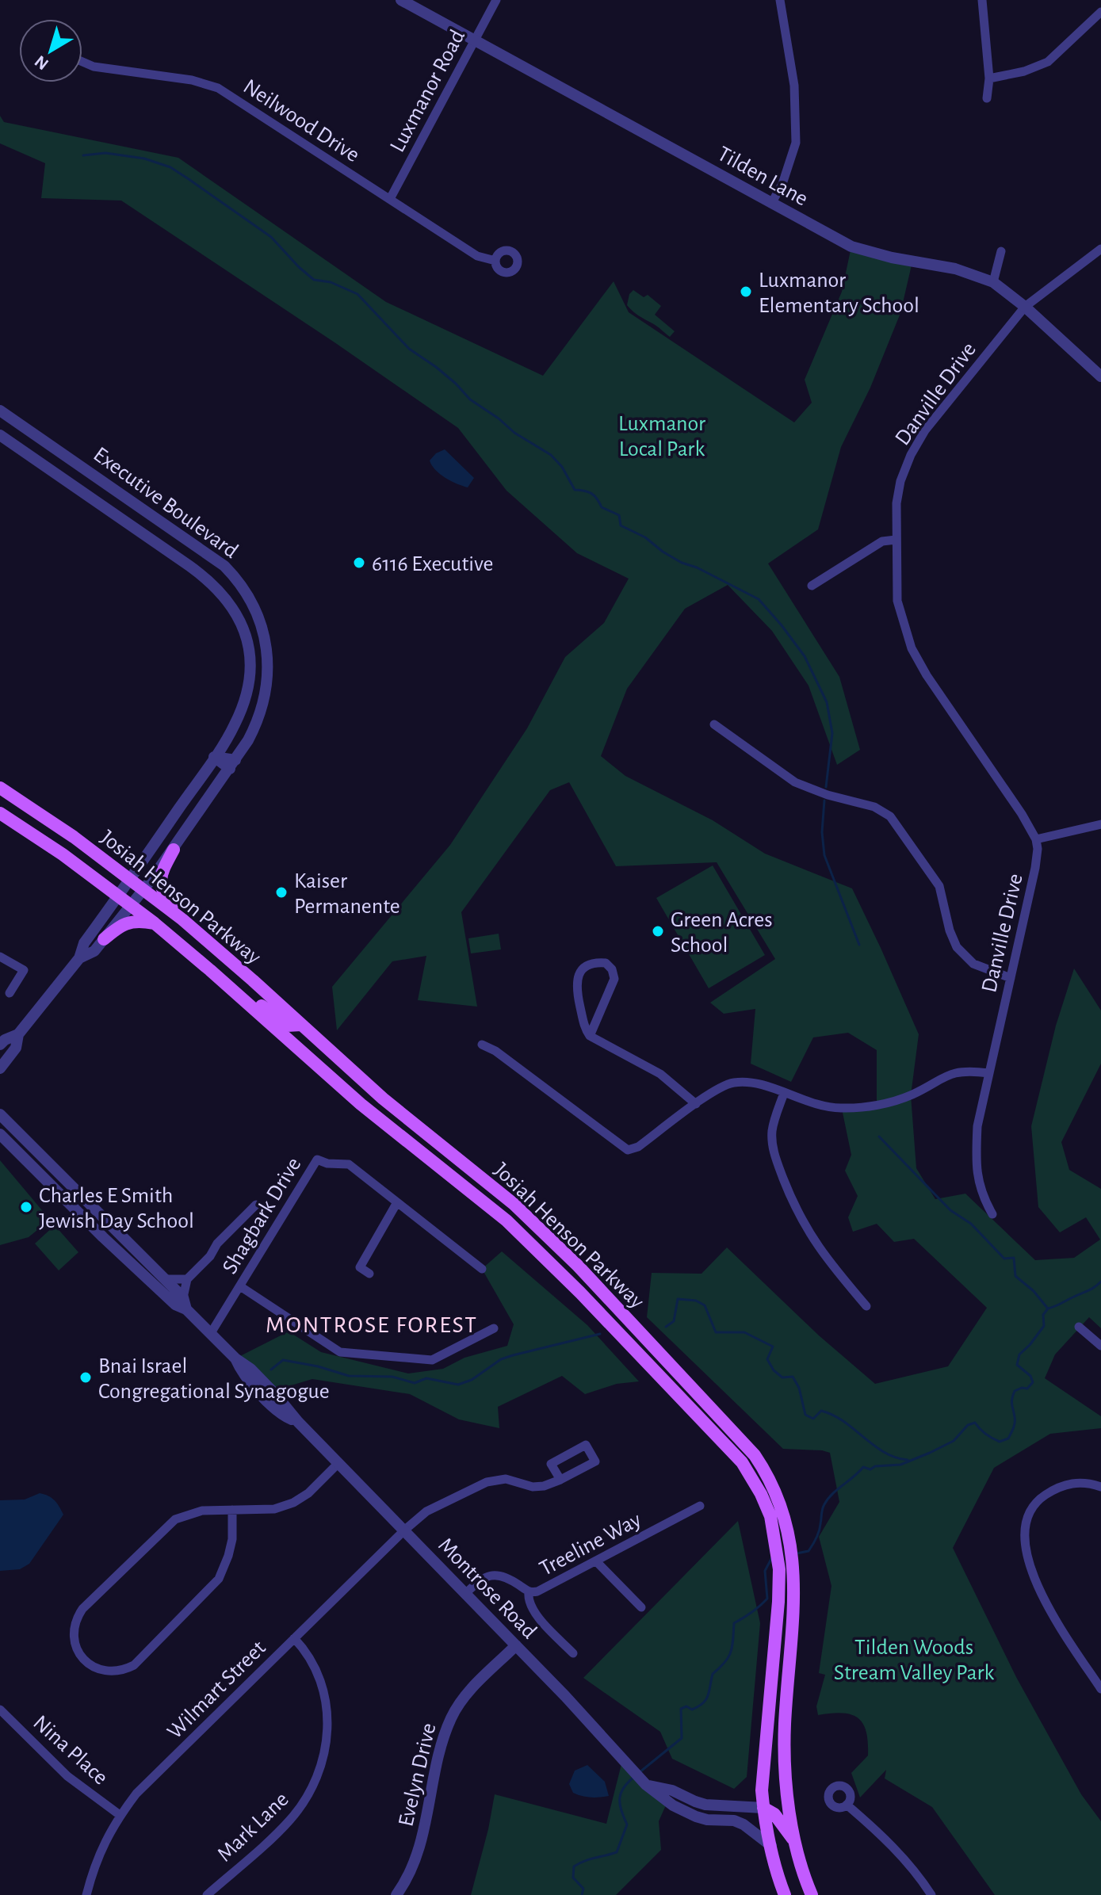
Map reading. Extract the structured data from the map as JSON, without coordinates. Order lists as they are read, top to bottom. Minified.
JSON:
{"streets":{"main road":["Josiah Henson Parkway"],"street":["Luxmanor Road","Neilwood Drive","Tilden Lane","Danville Drive","Executive Boulevard","Shagbark Drive","Treeline Way","Montrose Road","Wilmart Street","Nina Place","Evelyn Drive","Mark Lane"]},"crossings":[["Luxmanor Road","Neilwood Drive"],["Luxmanor Road","Tilden Lane"],["Tilden Lane","Danville Drive"],["Executive Boulevard","Josiah Henson Parkway"],["Josiah Henson Parkway","Montrose Road"],["Shagbark Drive","Montrose Road"],["Treeline Way","Montrose Road"],["Montrose Road","Wilmart Street"],["Montrose Road","Evelyn Drive"],["Wilmart Street","Nina Place"],["Wilmart Street","Mark Lane"]],"districts":["MONTROSE FOREST"],"parks":["Luxmanor Local Park","Tilden Woods Stream Valley Park"],"places":["Luxmanor Elementary School","6116 Executive","Kaiser Permanente","Green Acres School","Charles E Smith Jewish Day School","Bnai Israel Congregational Synagogue"],"north":"bottom left"}
